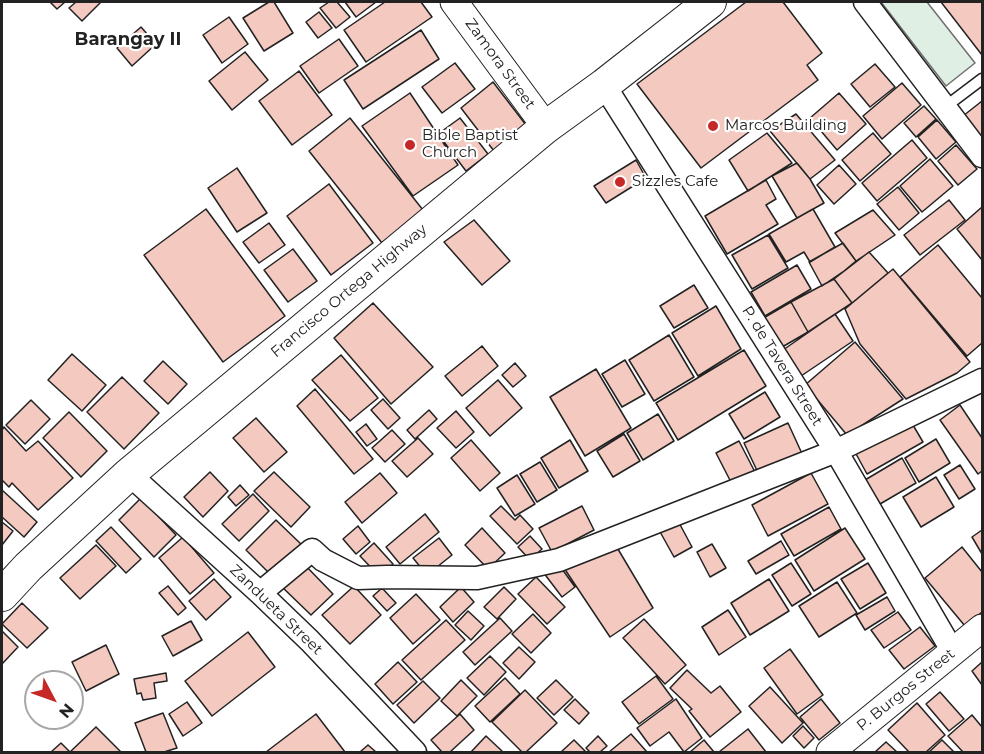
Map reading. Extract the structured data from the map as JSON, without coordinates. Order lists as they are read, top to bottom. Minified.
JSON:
{"streets":{"main road":["Francisco Ortega Highway"],"street":["Zamora Street","P. de Tavera Street","Zandueta Street","P. Burgos Street"]},"crossings":[["Zamora Street","Francisco Ortega Highway"],["Francisco Ortega Highway","P. de Tavera Street"],["Francisco Ortega Highway","Zandueta Street"],["P. de Tavera Street","P. Burgos Street"]],"districts":["Barangay II"],"places":["Marcos Building","Bible Baptist Church","Sizzles Cafe"],"north":"bottom right"}
